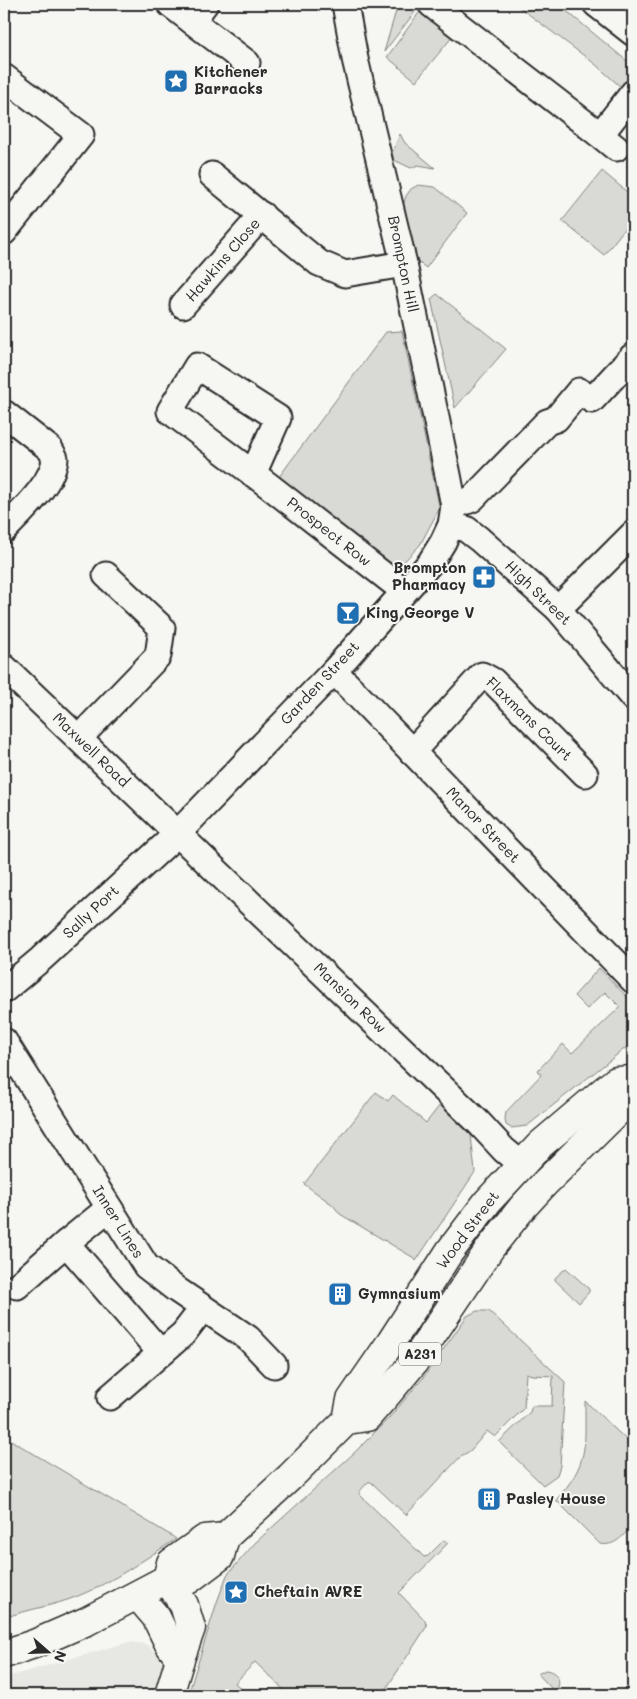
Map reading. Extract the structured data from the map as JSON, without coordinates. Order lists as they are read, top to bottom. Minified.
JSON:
{"streets":{"main road":["Wood Street","A231"],"street":["Hawkins Close","Brompton Hill","Prospect Row","High Street","Garden Street","Flaxmans Court","Maxwell Road","Manor Street","Sally Port","Mansion Row","Inner Lines"]},"crossings":[["Hawkins Close","Brompton Hill"],["Brompton Hill","High Street"],["Brompton Hill","Garden Street"],["Prospect Row","Garden Street"],["High Street","Garden Street"],["Garden Street","Maxwell Road"],["Garden Street","Manor Street"],["Garden Street","Sally Port"],["Garden Street","Mansion Row"],["Flaxmans Court","Manor Street"],["Maxwell Road","Sally Port"],["Maxwell Road","Mansion Row"],["Sally Port","Mansion Row"],["Mansion Row","Wood Street"]],"places":{"place":["Kitchener Barracks","Cheftain AVRE"],"pharmacy":["Brompton Pharmacy"],"bar":["King George V"],"building":["Gymnasium","Pasley House"]},"north":"right"}
